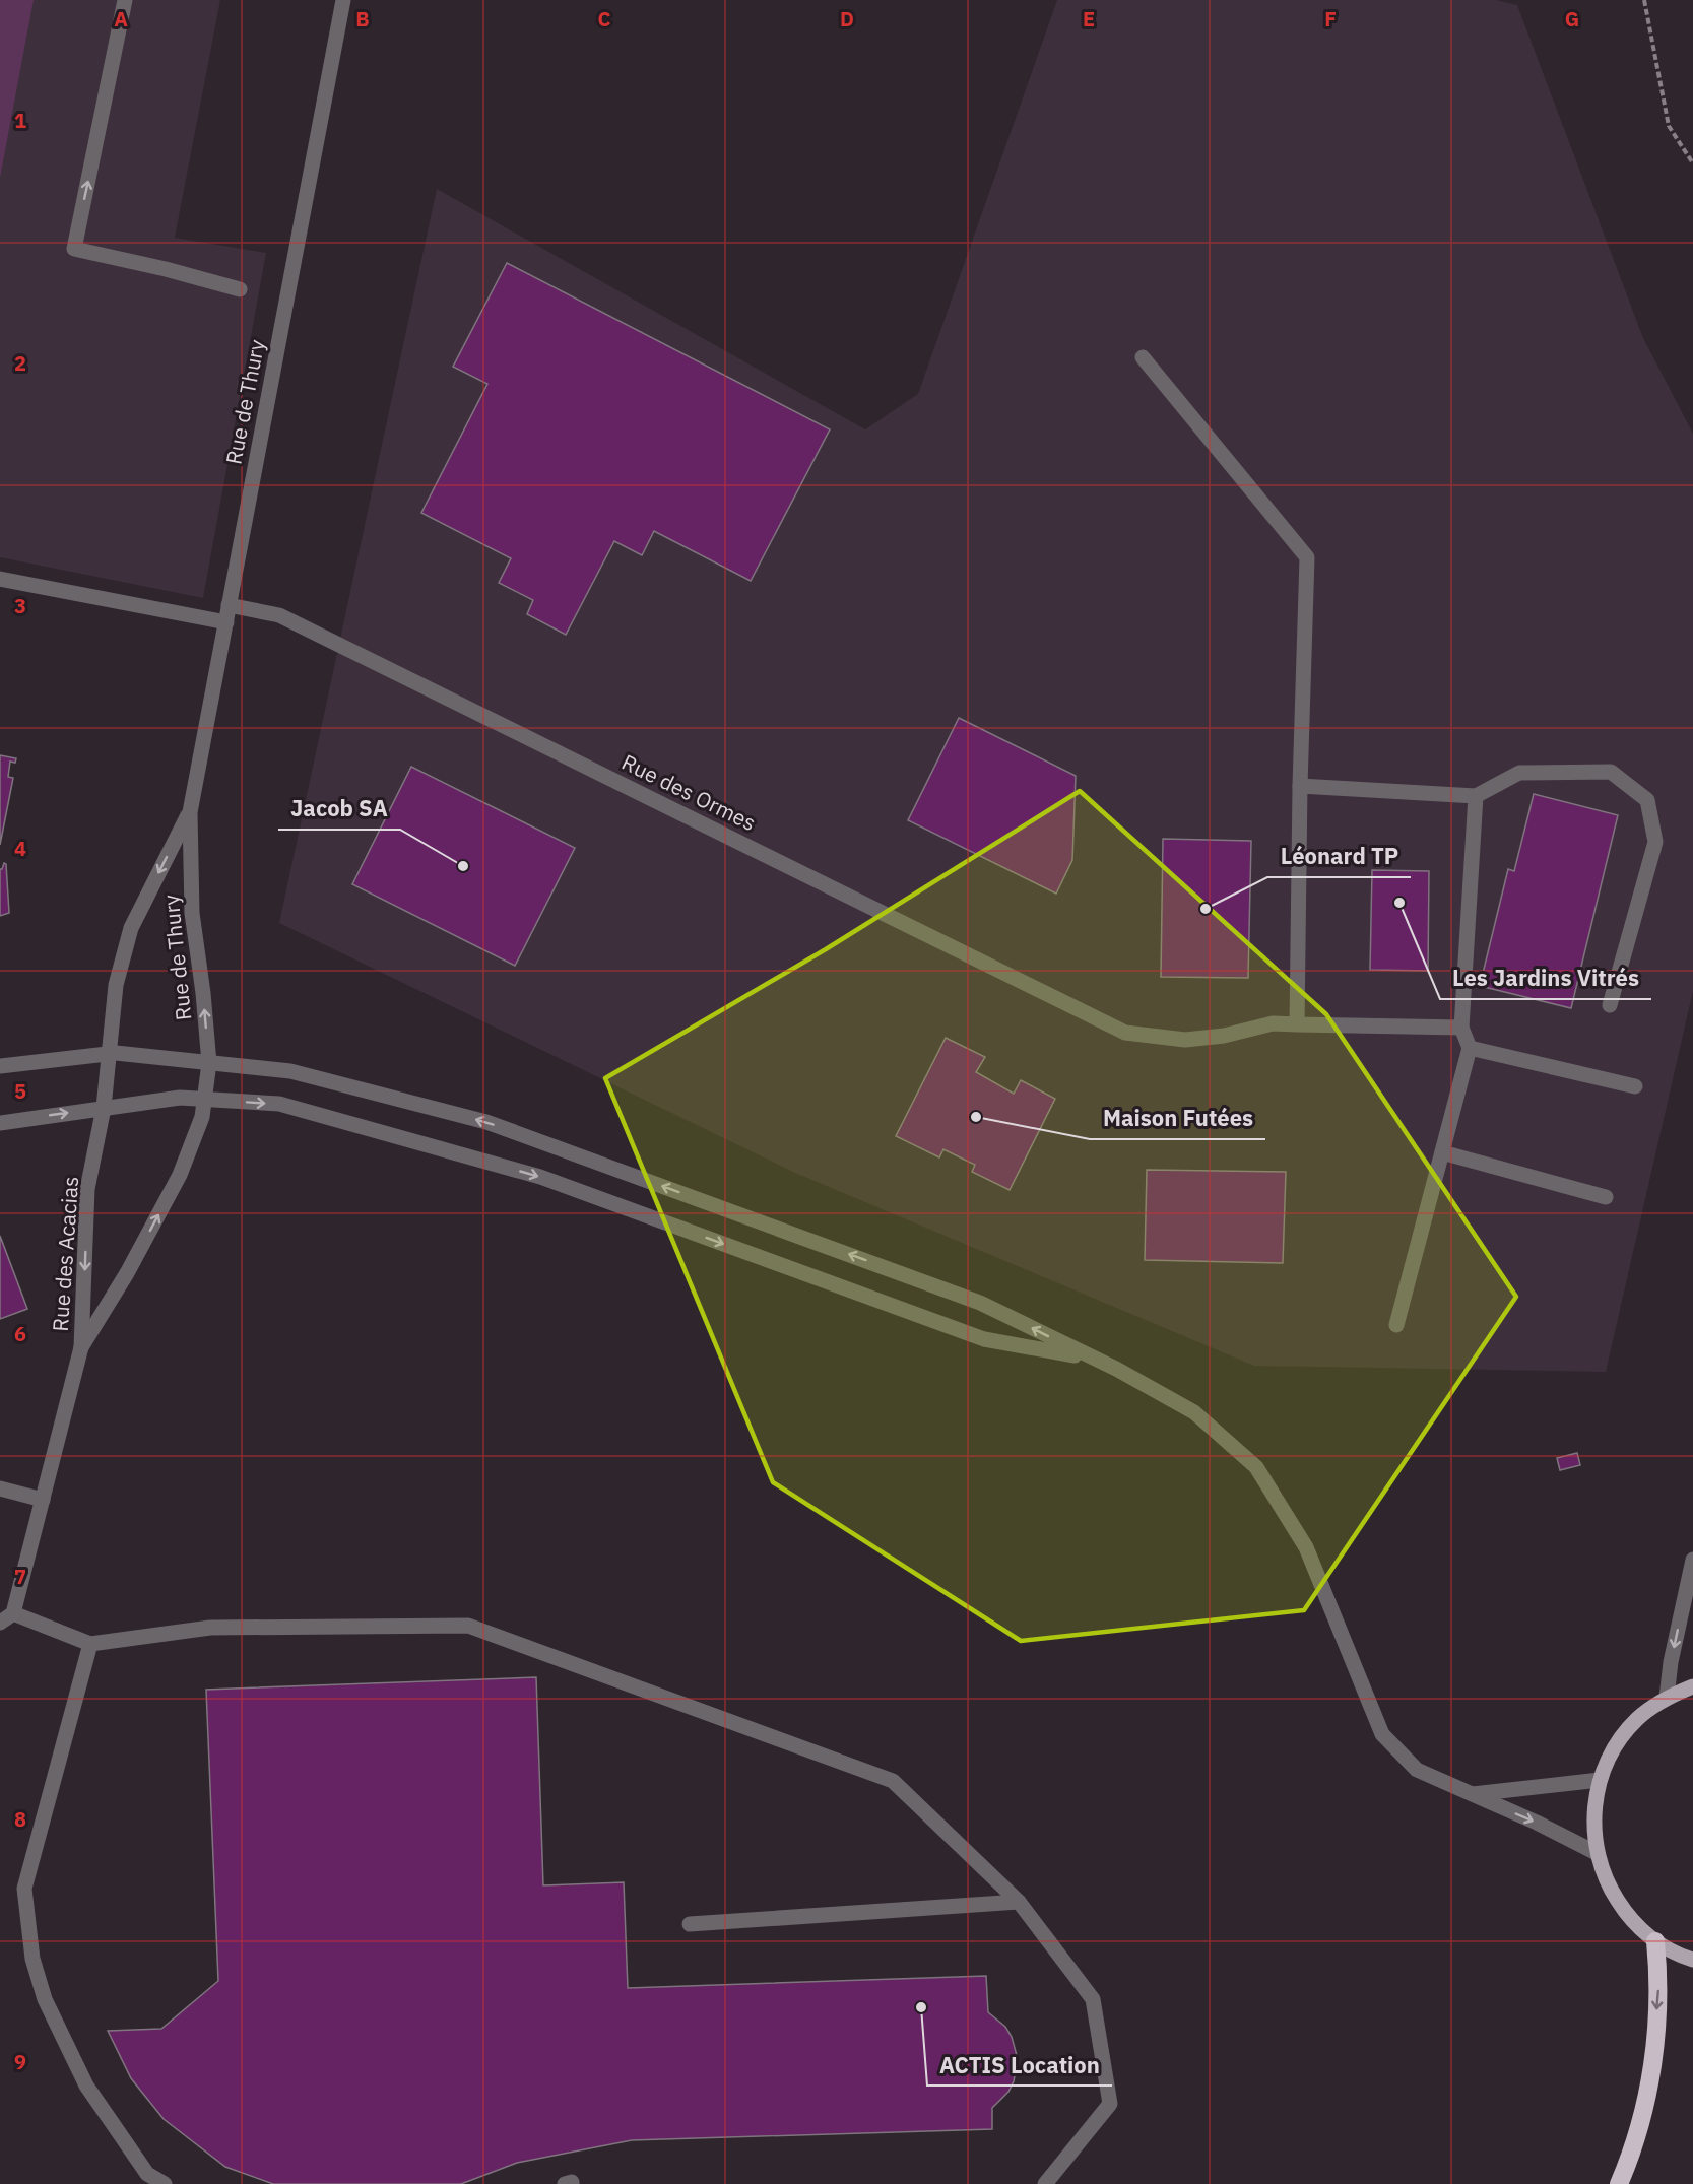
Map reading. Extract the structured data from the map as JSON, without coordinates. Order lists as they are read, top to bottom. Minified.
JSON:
{"streets":{"street":["Rue de Thury","Rue des Ormes","Rue des Acacias"]},"crossings":[["Rue de Thury","Rue des Ormes"],["Rue de Thury","Rue des Acacias"]],"places":["Jacob SA","Les Jardins Vitrés","Léonard TP","Maison Futées","ACTIS Location"],"grid":{"columns":["A","B","C","D","E","F","G"],"rows":["1","2","3","4","5","6","7","8","9"]}}
